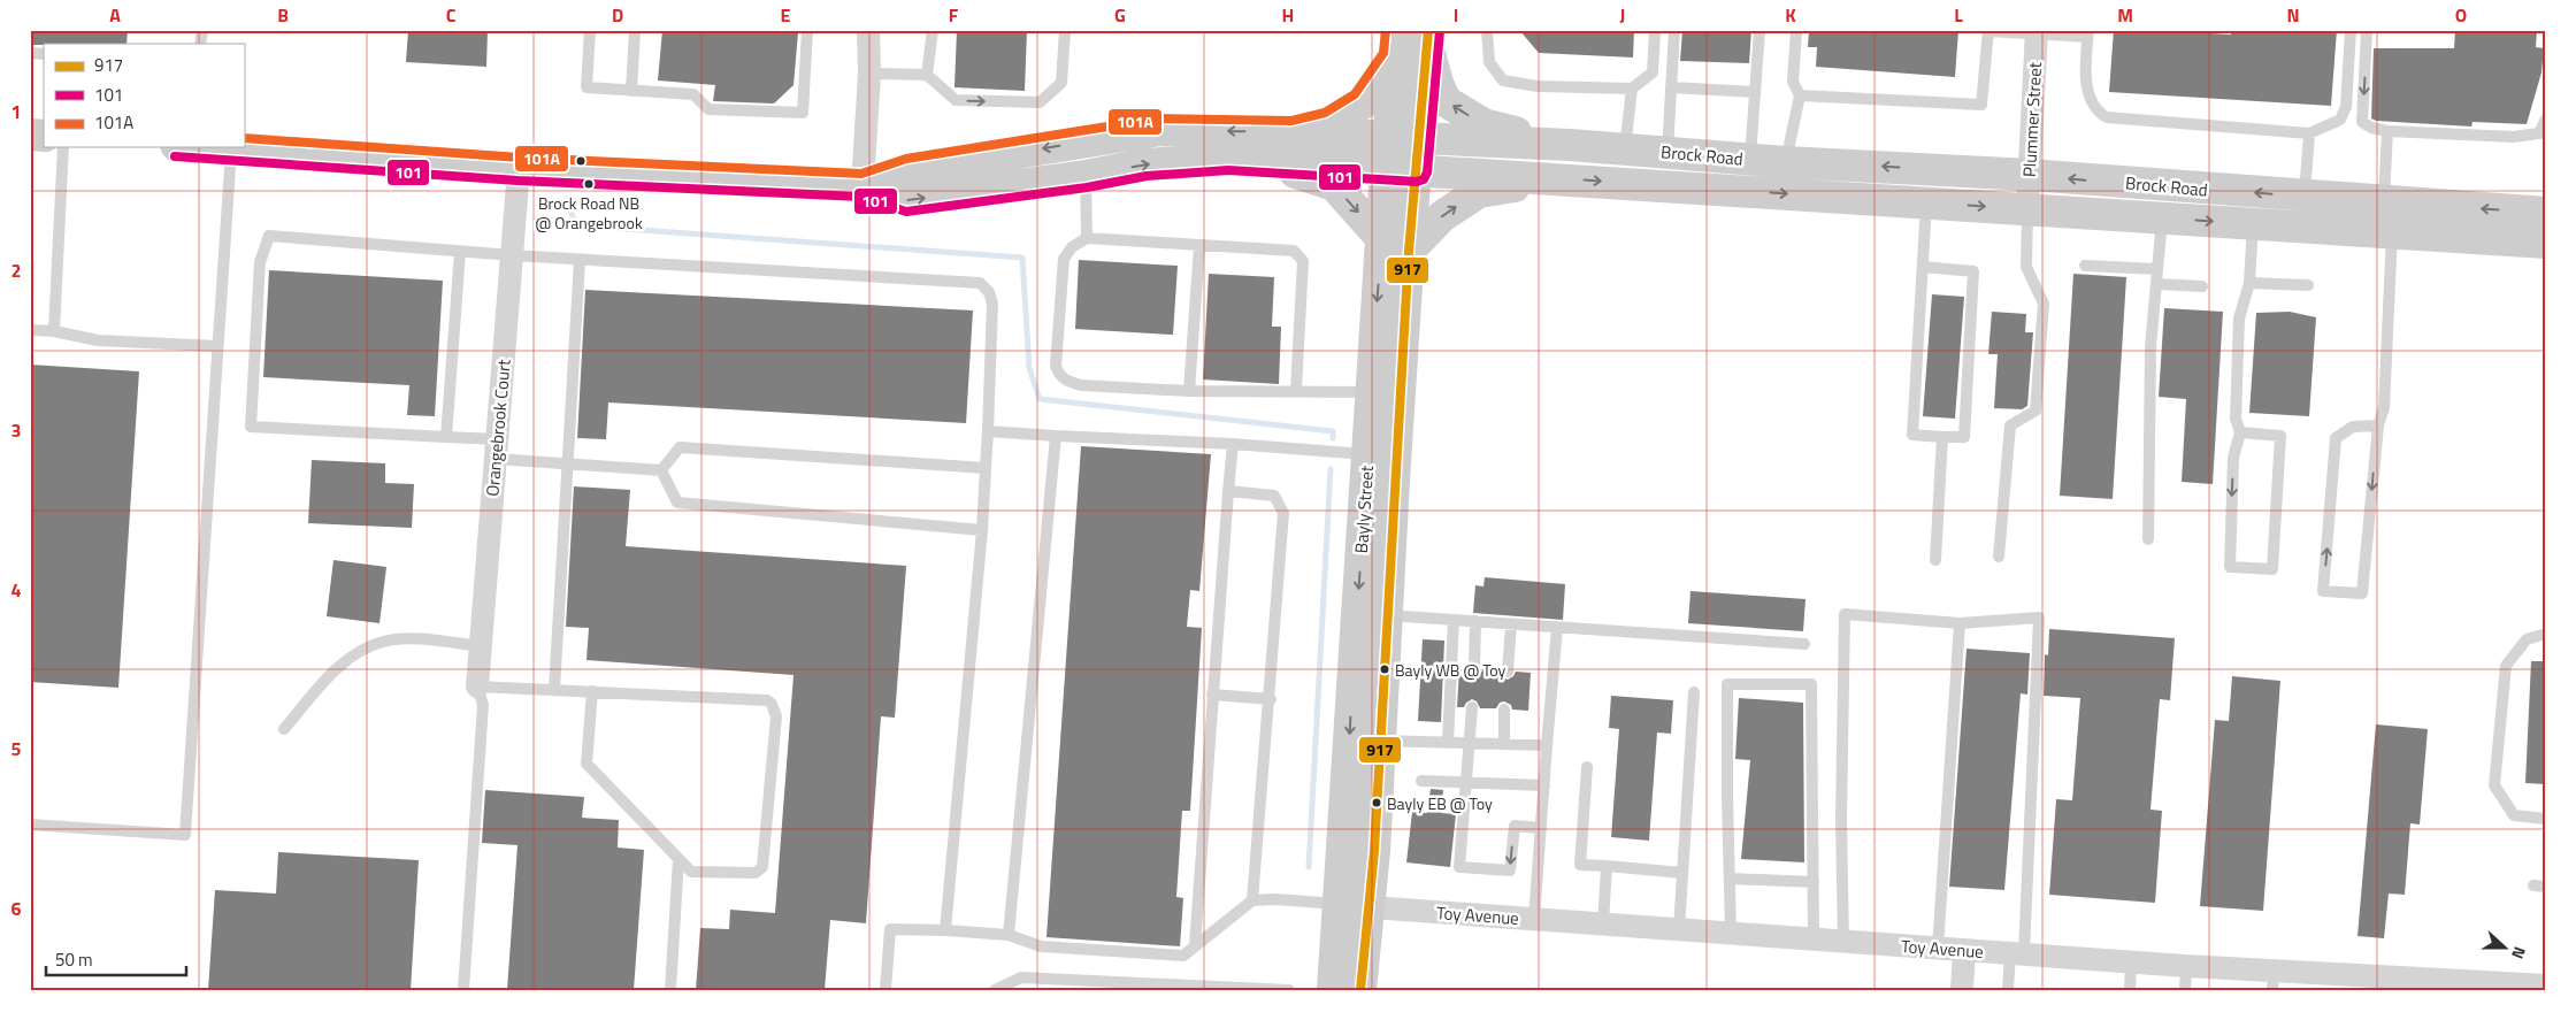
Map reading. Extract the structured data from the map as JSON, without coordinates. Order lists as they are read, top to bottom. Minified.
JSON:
{"streets":{"main road":["Brock Road","Bayly Street"],"street":["Plummer Street","Orangebrook Court","Toy Avenue"]},"crossings":[["Plummer Street","Brock Road"],["Brock Road","Orangebrook Court"],["Brock Road","Bayly Street"],["Bayly Street","Toy Avenue"]],"places":["Brock Road NB @ Orangebrook","Bayly WB @ Toy","Bayly EB @ Toy"],"lines":["transit line 917","transit line 101A","transit line 101"],"legend":["917","101","101A"],"scale_bar":"50 m","north":"right","grid":{"columns":["A","B","C","D","E","F","G","H","I","J","K","L","M","N","O"],"rows":["1","2","3","4","5","6"]}}
